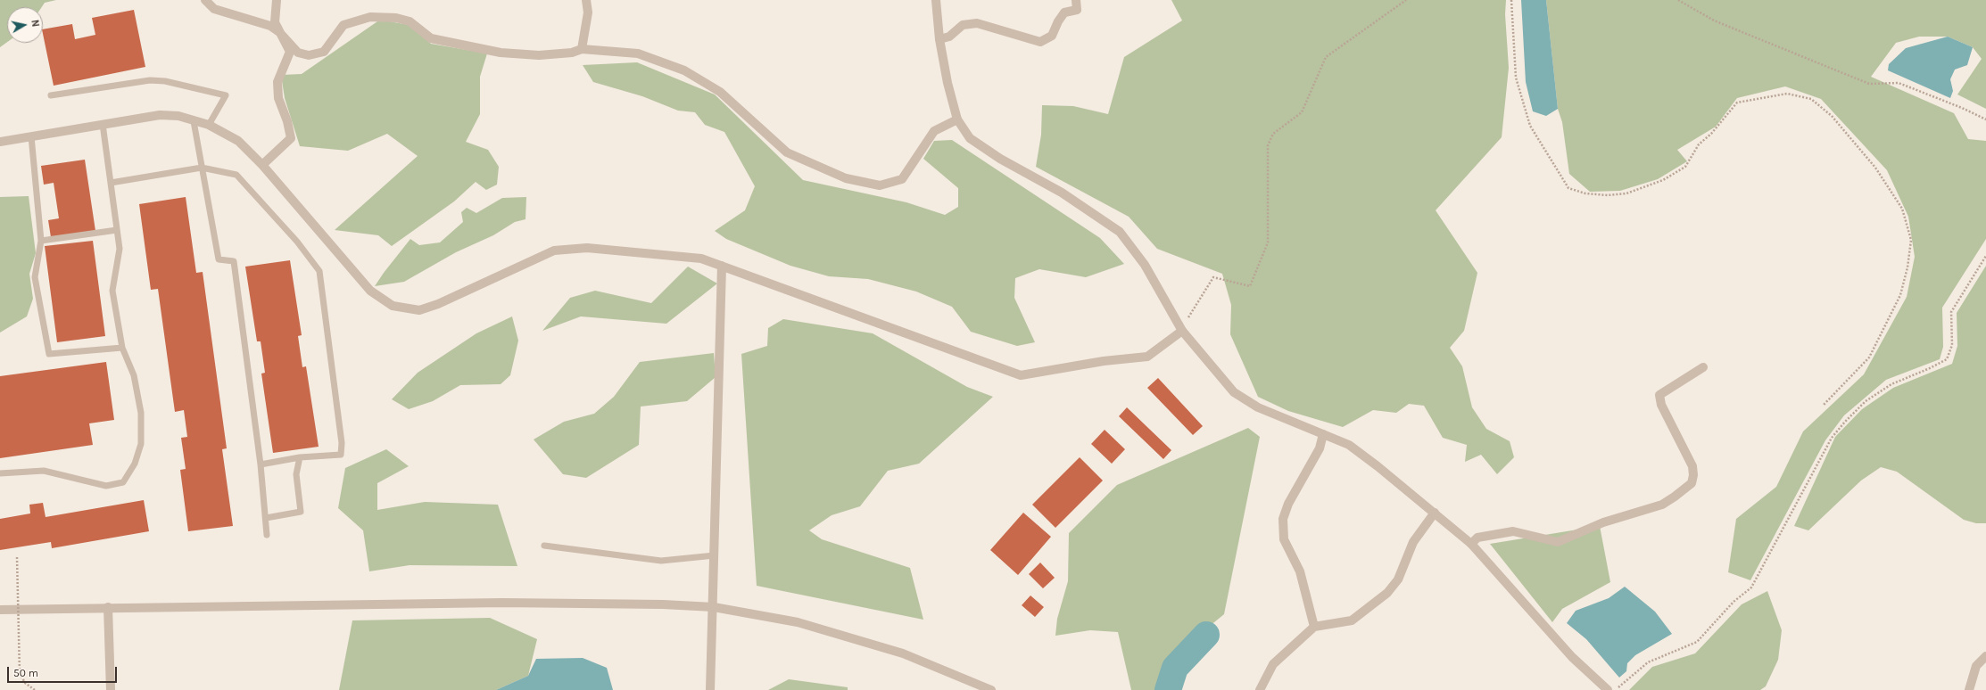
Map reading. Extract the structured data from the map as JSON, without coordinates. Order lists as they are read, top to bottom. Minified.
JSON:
{"scale_bar":"50 m","north":"right"}
